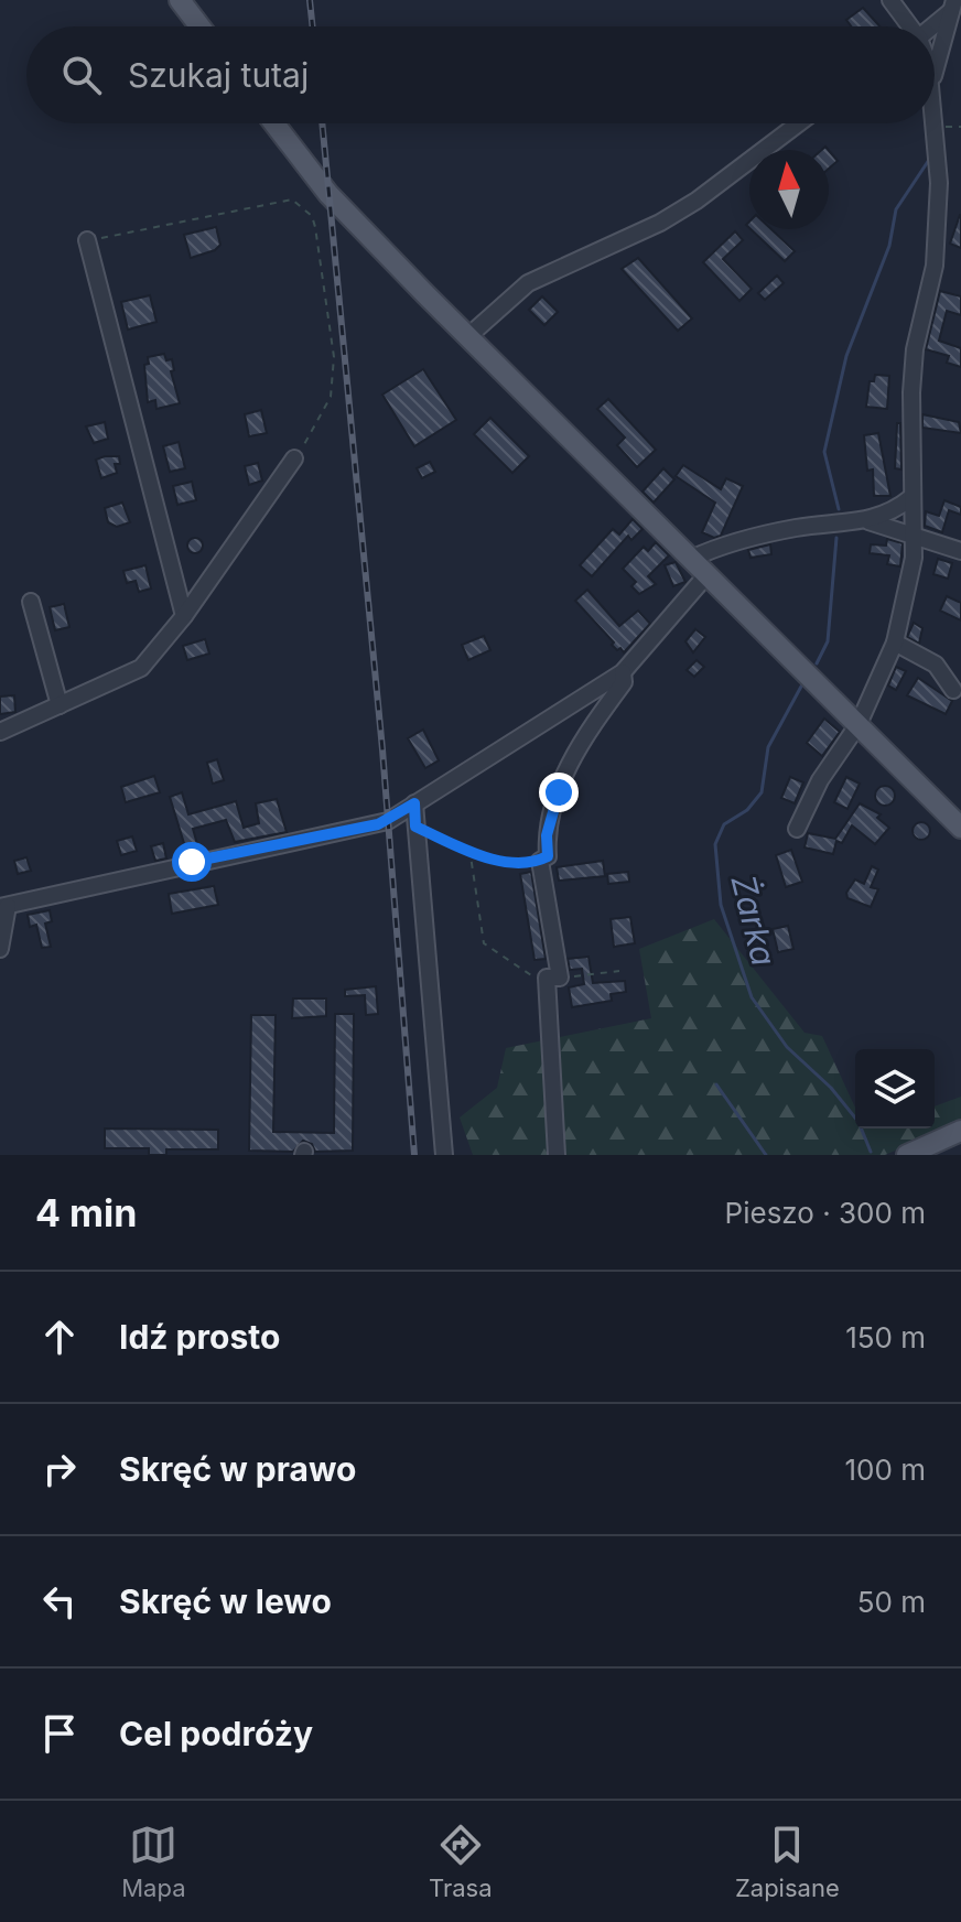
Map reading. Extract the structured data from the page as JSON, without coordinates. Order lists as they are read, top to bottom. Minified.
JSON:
{"water":["Żarka"],"north":"top","page":{"search":"Szukaj tutaj","heading":["4 min","Pieszo · 300 m"],"list":[["Idź prosto","150 m"],["Skręć w prawo","100 m"],["Skręć w lewo","50 m"],"Cel podróży"],"nav":["Mapa","Trasa","Zapisane"]}}
